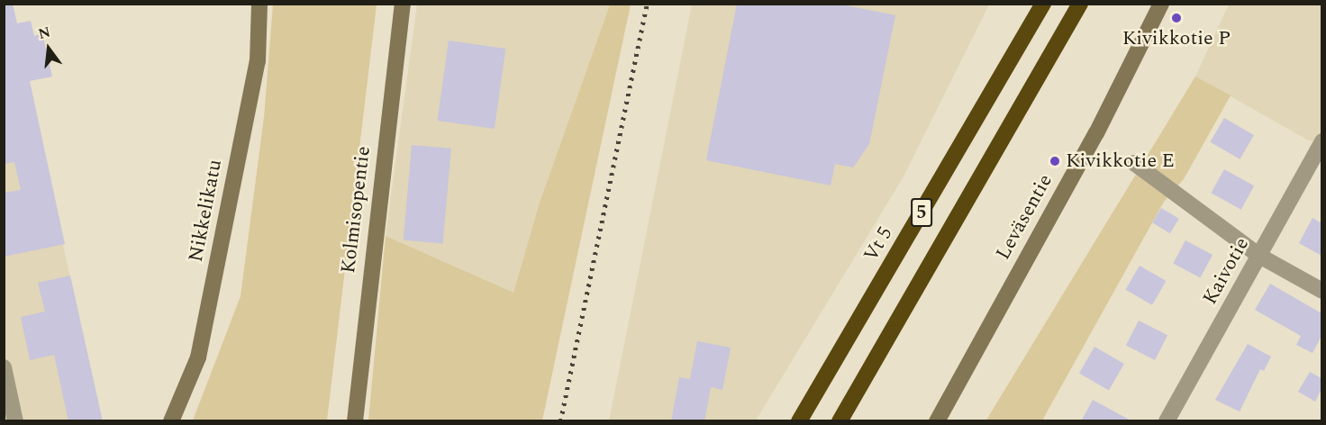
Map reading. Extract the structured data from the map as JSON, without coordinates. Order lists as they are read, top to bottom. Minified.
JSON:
{"streets":{"highway":["5","Vt 5"],"main road":["Kolmisopentie","Nikkelikatu","Leväsentie"],"street":["Kaivotie"]},"places":["Kivikkotie P","Kivikkotie E"],"north":"top"}
